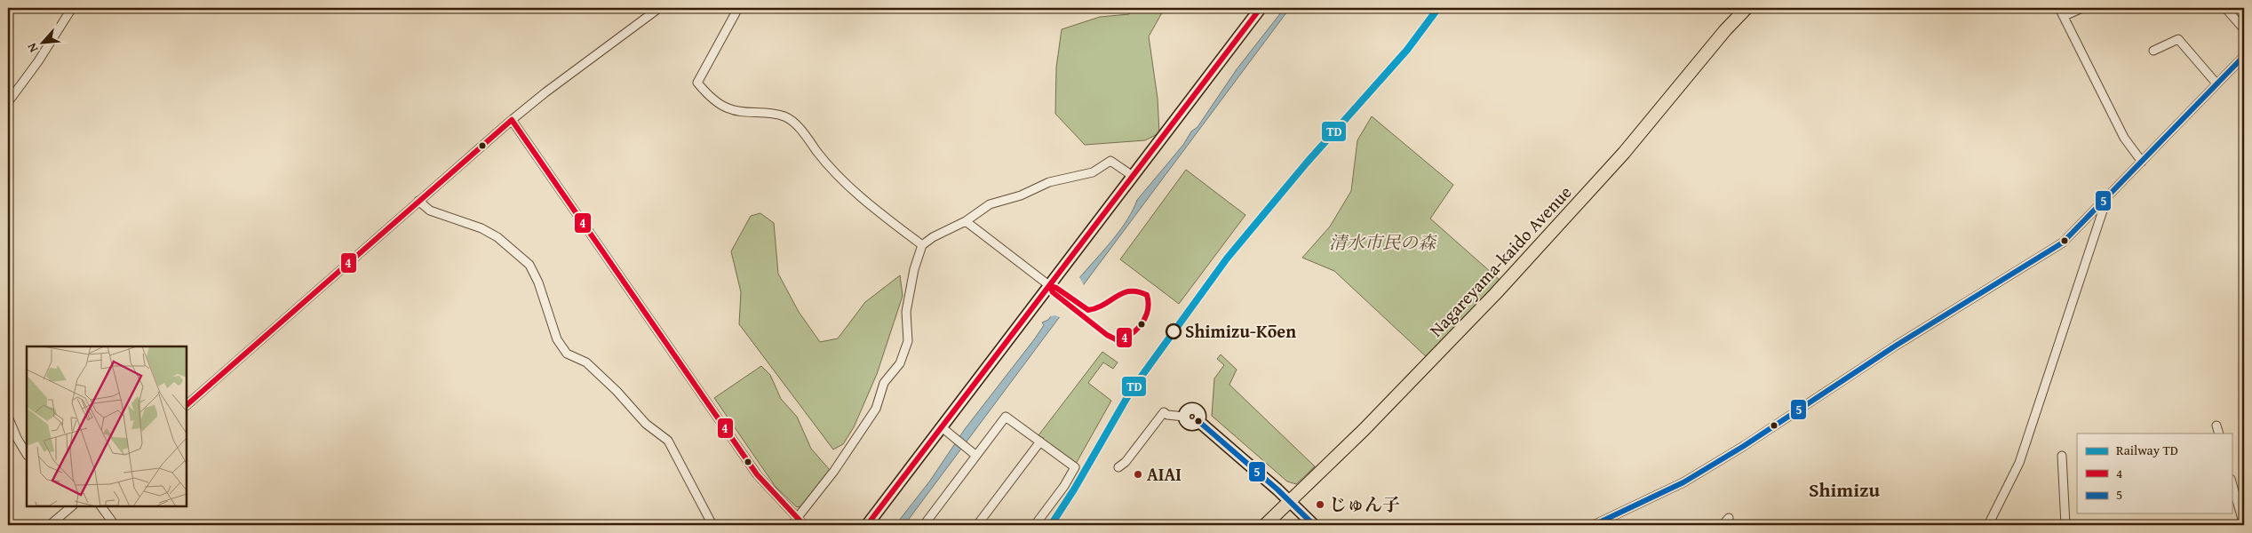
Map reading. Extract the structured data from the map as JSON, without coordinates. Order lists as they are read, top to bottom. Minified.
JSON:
{"streets":{"main road":["Nagareyama-kaido Avenue"]},"districts":["Shimizu"],"parks":["清水市民の森"],"places":["Shimizu-Kōen","AIAI","じゅん子"],"lines":["rail line TD","transit line 4","transit line 5"],"legend":["Railway TD","4","5"],"north":"bottom left"}
